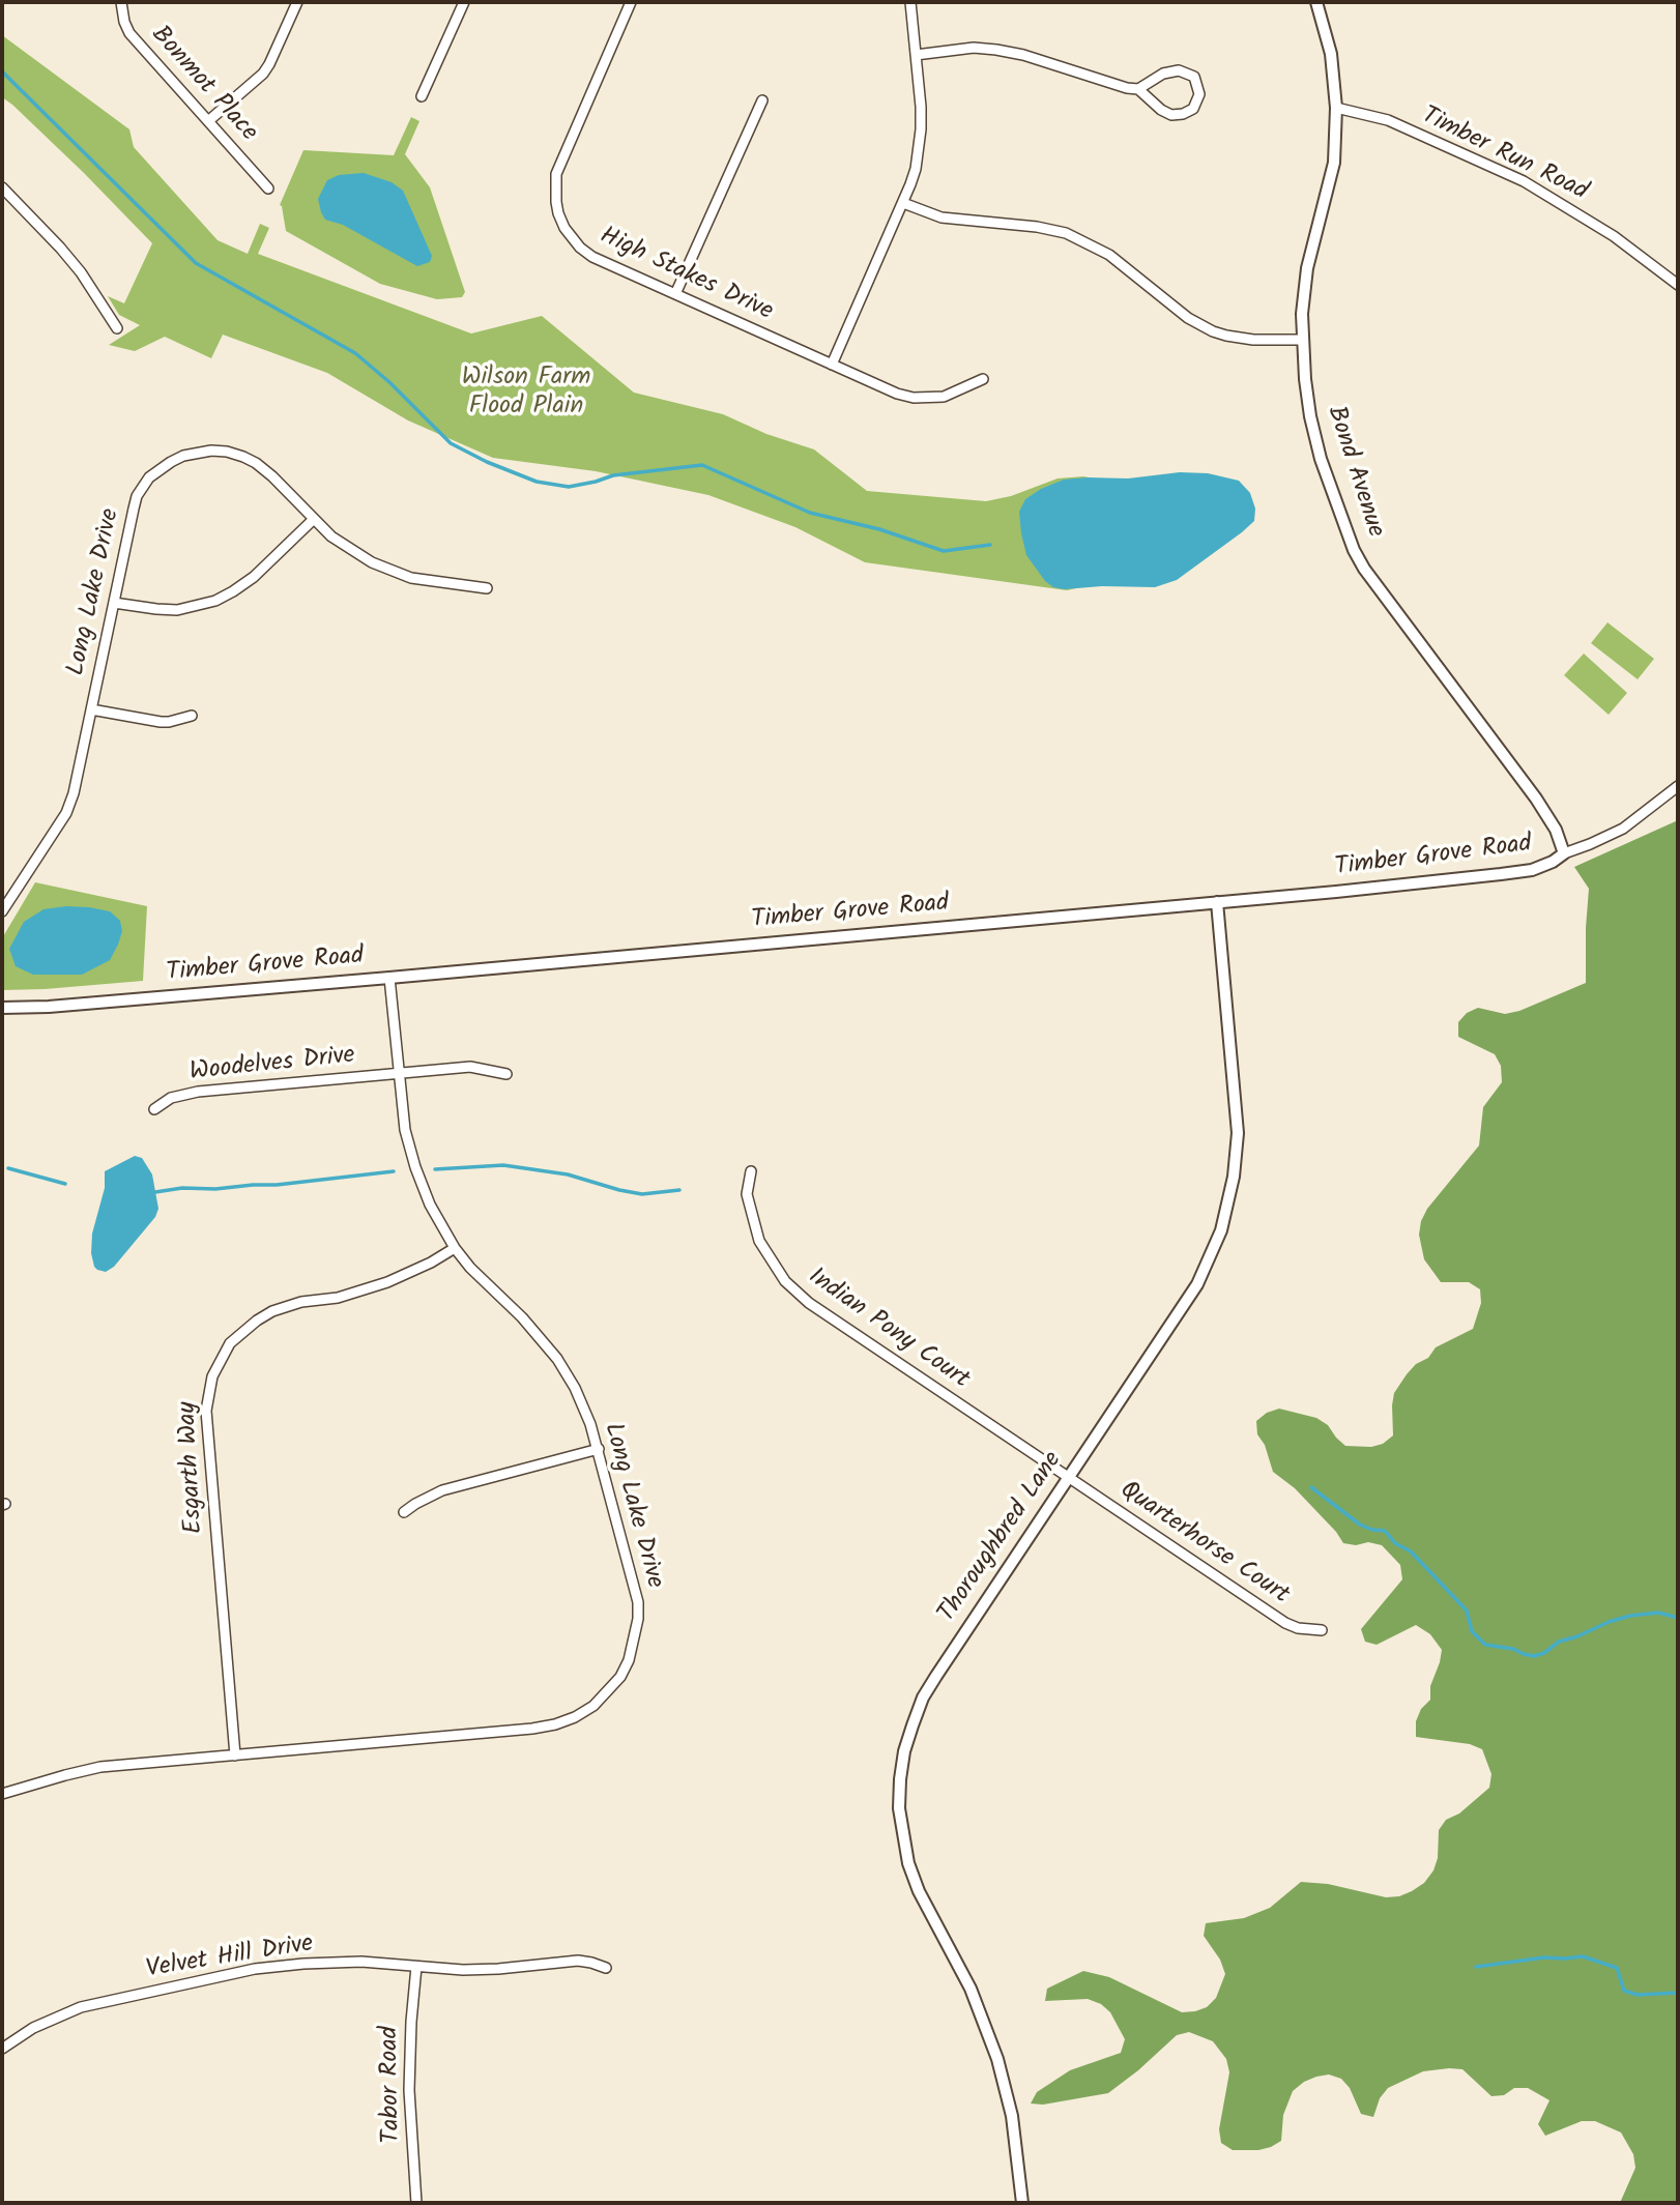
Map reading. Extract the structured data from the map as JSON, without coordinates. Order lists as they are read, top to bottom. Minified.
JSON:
{"streets":{"street":["Bonmot Place","Timber Run Road","High Stakes Drive","Bond Avenue","Long Lake Drive","Timber Grove Road","Woodelves Drive","Indian Pony Court","Esgarth Way","Thoroughbred Lane","Quarterhorse Court","Velvet Hill Drive","Tabor Road"]},"crossings":[["Timber Run Road","Bond Avenue"],["Bond Avenue","Timber Grove Road"],["Long Lake Drive","Timber Grove Road"],["Long Lake Drive","Woodelves Drive"],["Long Lake Drive","Esgarth Way"],["Timber Grove Road","Thoroughbred Lane"],["Indian Pony Court","Thoroughbred Lane"],["Indian Pony Court","Quarterhorse Court"],["Thoroughbred Lane","Quarterhorse Court"],["Velvet Hill Drive","Tabor Road"]],"parks":["Wilson Farm Flood Plain"]}
